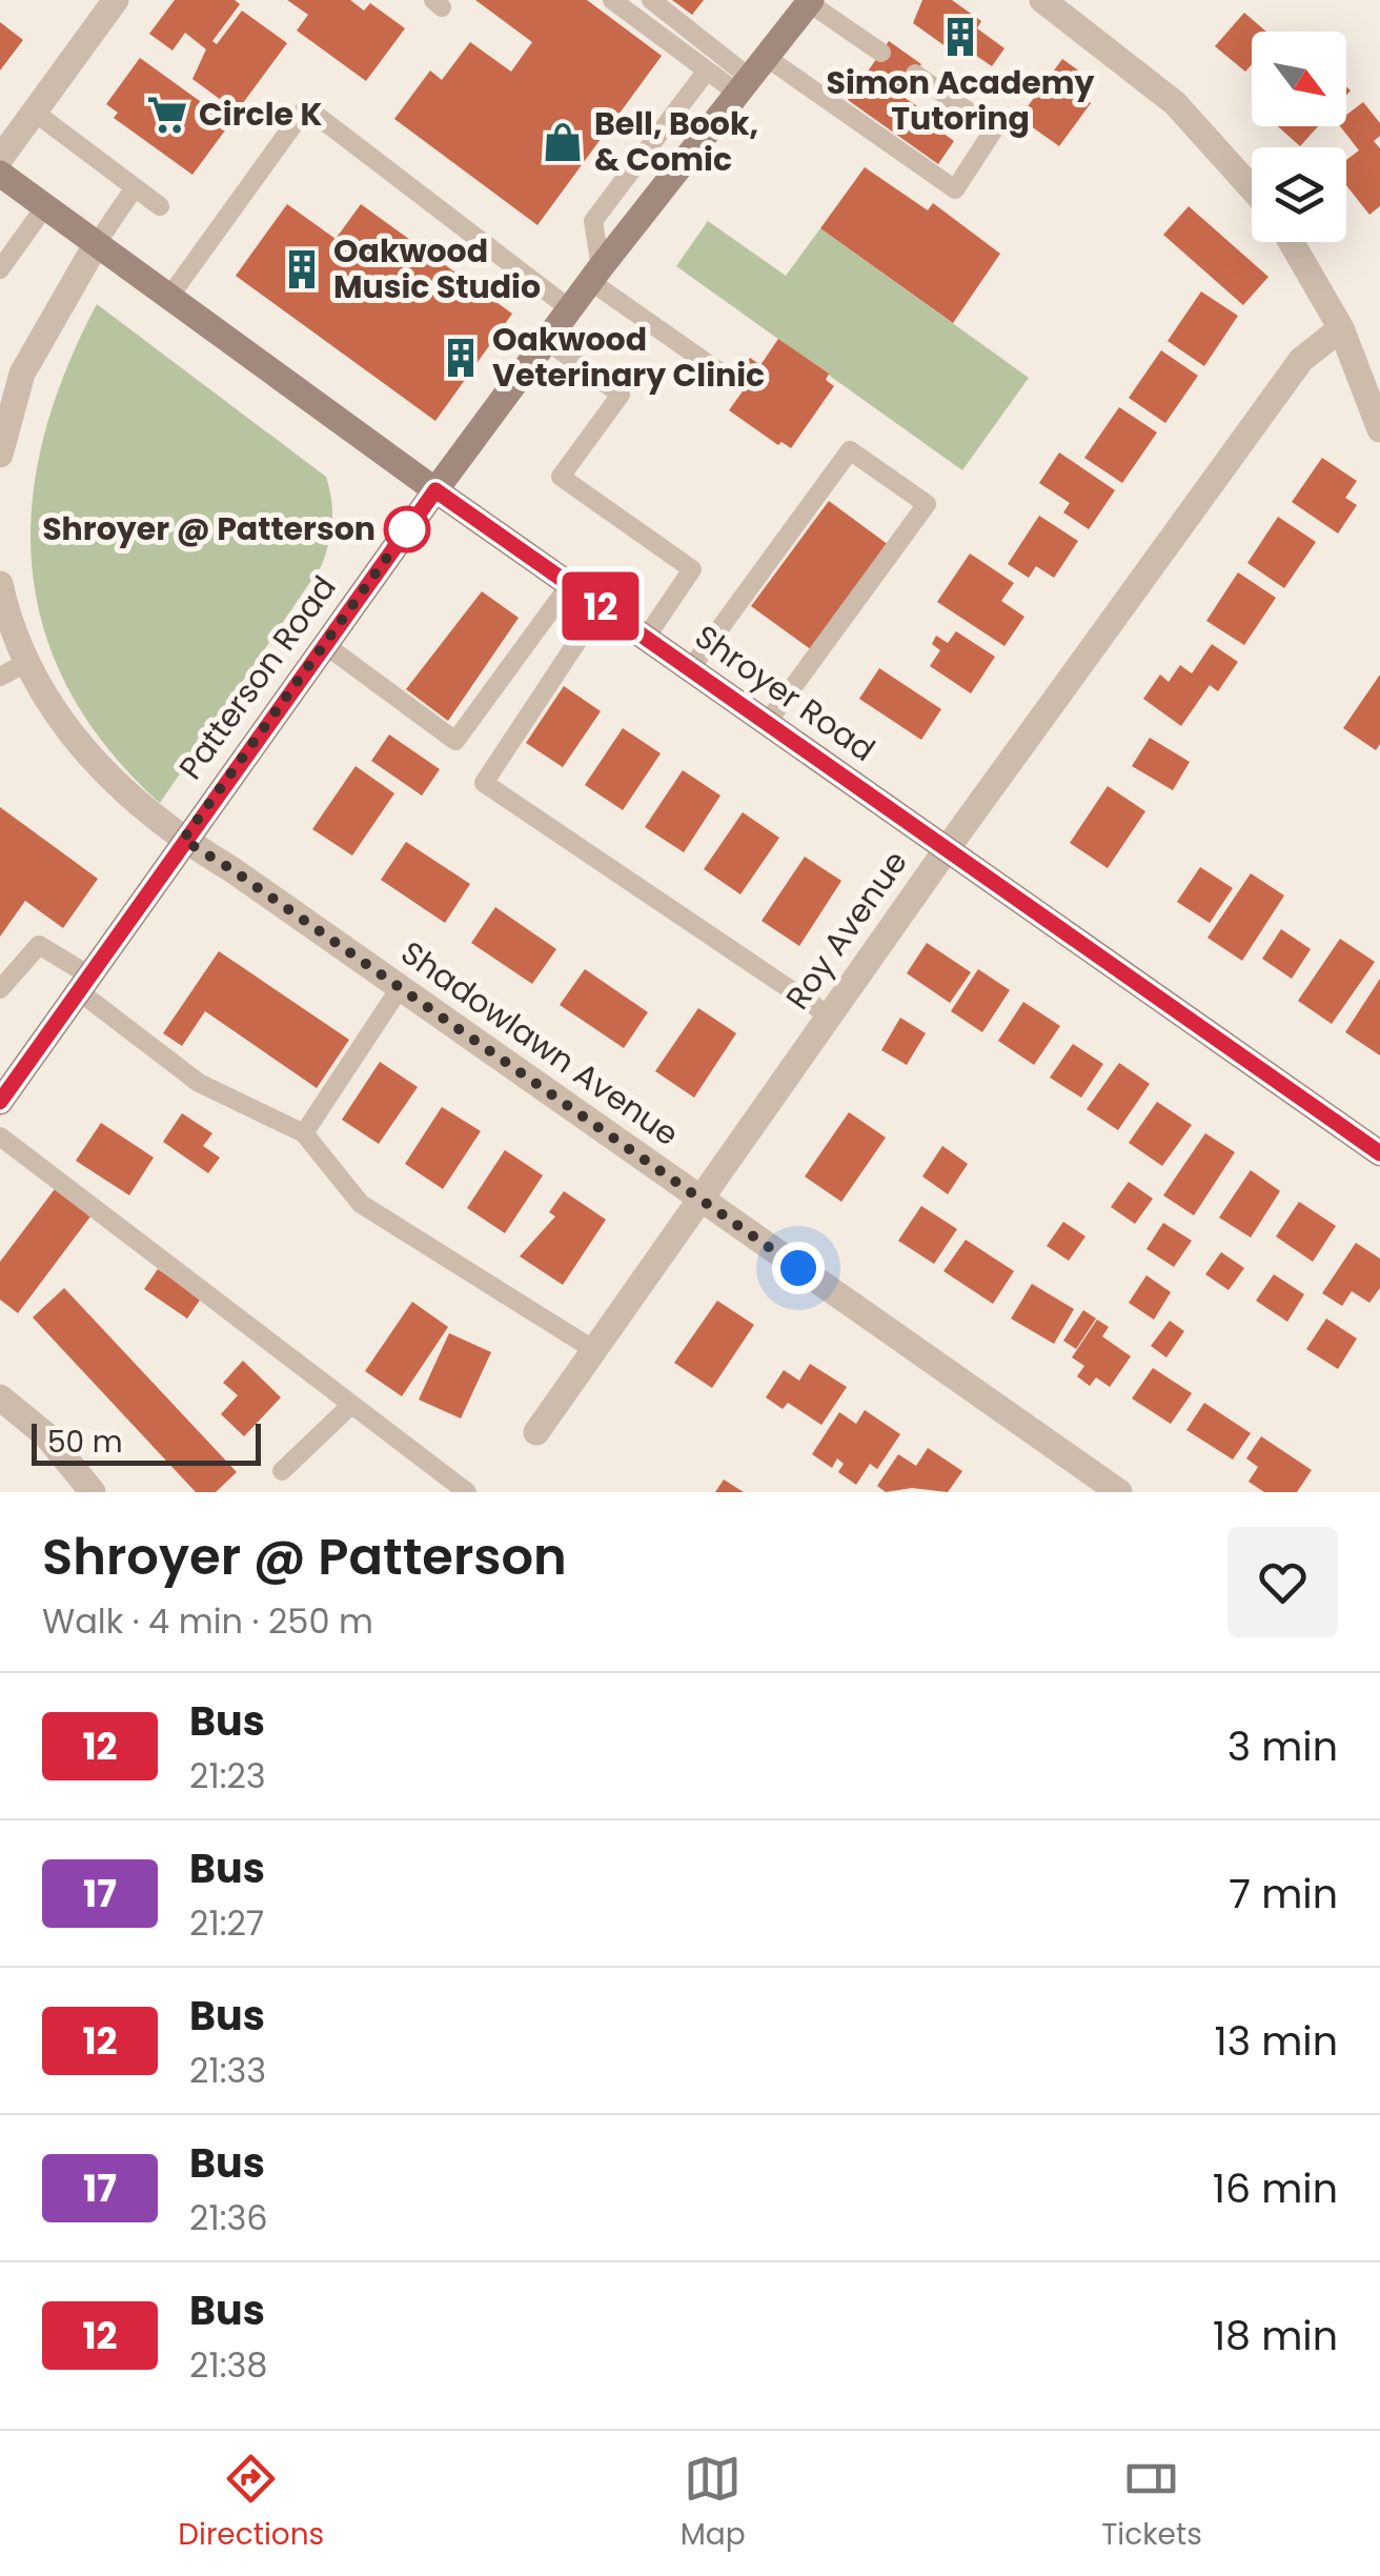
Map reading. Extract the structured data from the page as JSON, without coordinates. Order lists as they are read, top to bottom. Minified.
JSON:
{"streets":{"main road":["Patterson Road","Shroyer Road"],"street":["Roy Avenue","Shadowlawn Avenue"]},"crossings":[["Patterson Road","Shroyer Road"],["Patterson Road","Shadowlawn Avenue"],["Shroyer Road","Roy Avenue"],["Roy Avenue","Shadowlawn Avenue"]],"places":{"building":["Simon Academy Tutoring","Oakwood Music Studio","Oakwood Veterinary Clinic"],"supermarket":["Circle K"],"shop":["Bell, Book, & Comic"],"other":["Shroyer @ Patterson"]},"lines":["bus line 12"],"scale_bar":"50 m","north":"bottom right","page":{"on_map":"12","scale":"50 m","heading":["Shroyer @ Patterson","Walk · 4 min · 250 m"],"list":[{"mark":"12","name":"Bus","note":"21:23","value":"3 min"},{"mark":"17","name":"Bus","note":"21:27","value":"7 min"},{"mark":"12","name":"Bus","note":"21:33","value":"13 min"},{"mark":"17","name":"Bus","note":"21:36","value":"16 min"},{"mark":"12","name":"Bus","note":"21:38","value":"18 min"}],"tabs":["Directions","Map","Tickets"]}}
